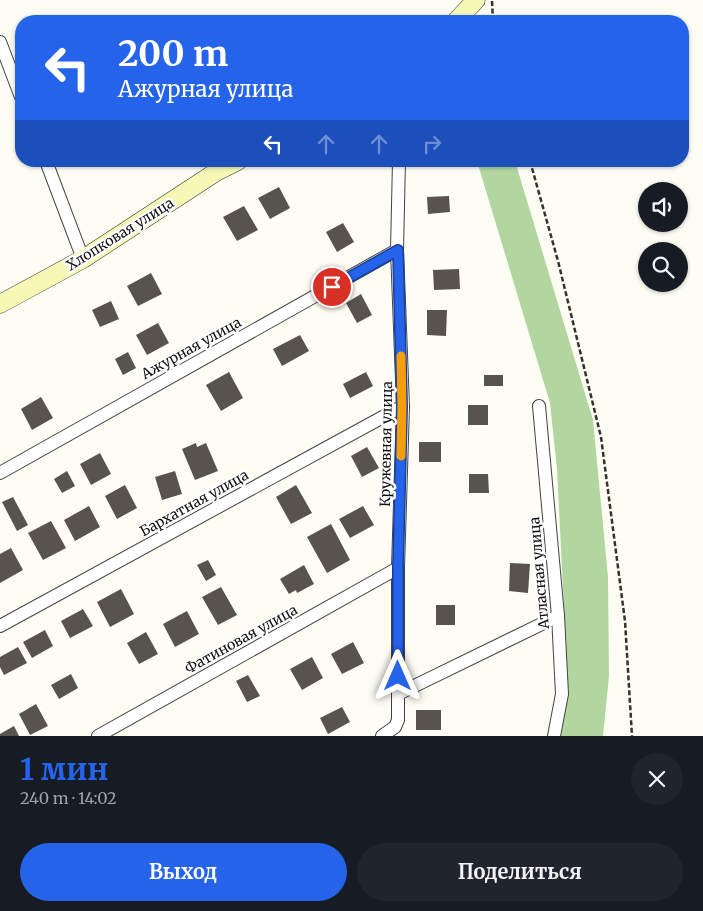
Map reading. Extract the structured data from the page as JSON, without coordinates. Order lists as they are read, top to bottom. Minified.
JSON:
{"streets":{"street":["Хлопковая улица","Ажурная улица","Кружевная улица","Бархатная улица","Атласная улица","Фатиновая улица"]},"crossings":[["Ажурная улица","Кружевная улица"],["Кружевная улица","Бархатная улица"],["Кружевная улица","Фатиновая улица"]],"page":{"turn":["200 m","Ажурная улица"],"heading":["1 мин","240 m · 14:02"],"buttons":["Выход","Поделиться"]}}
